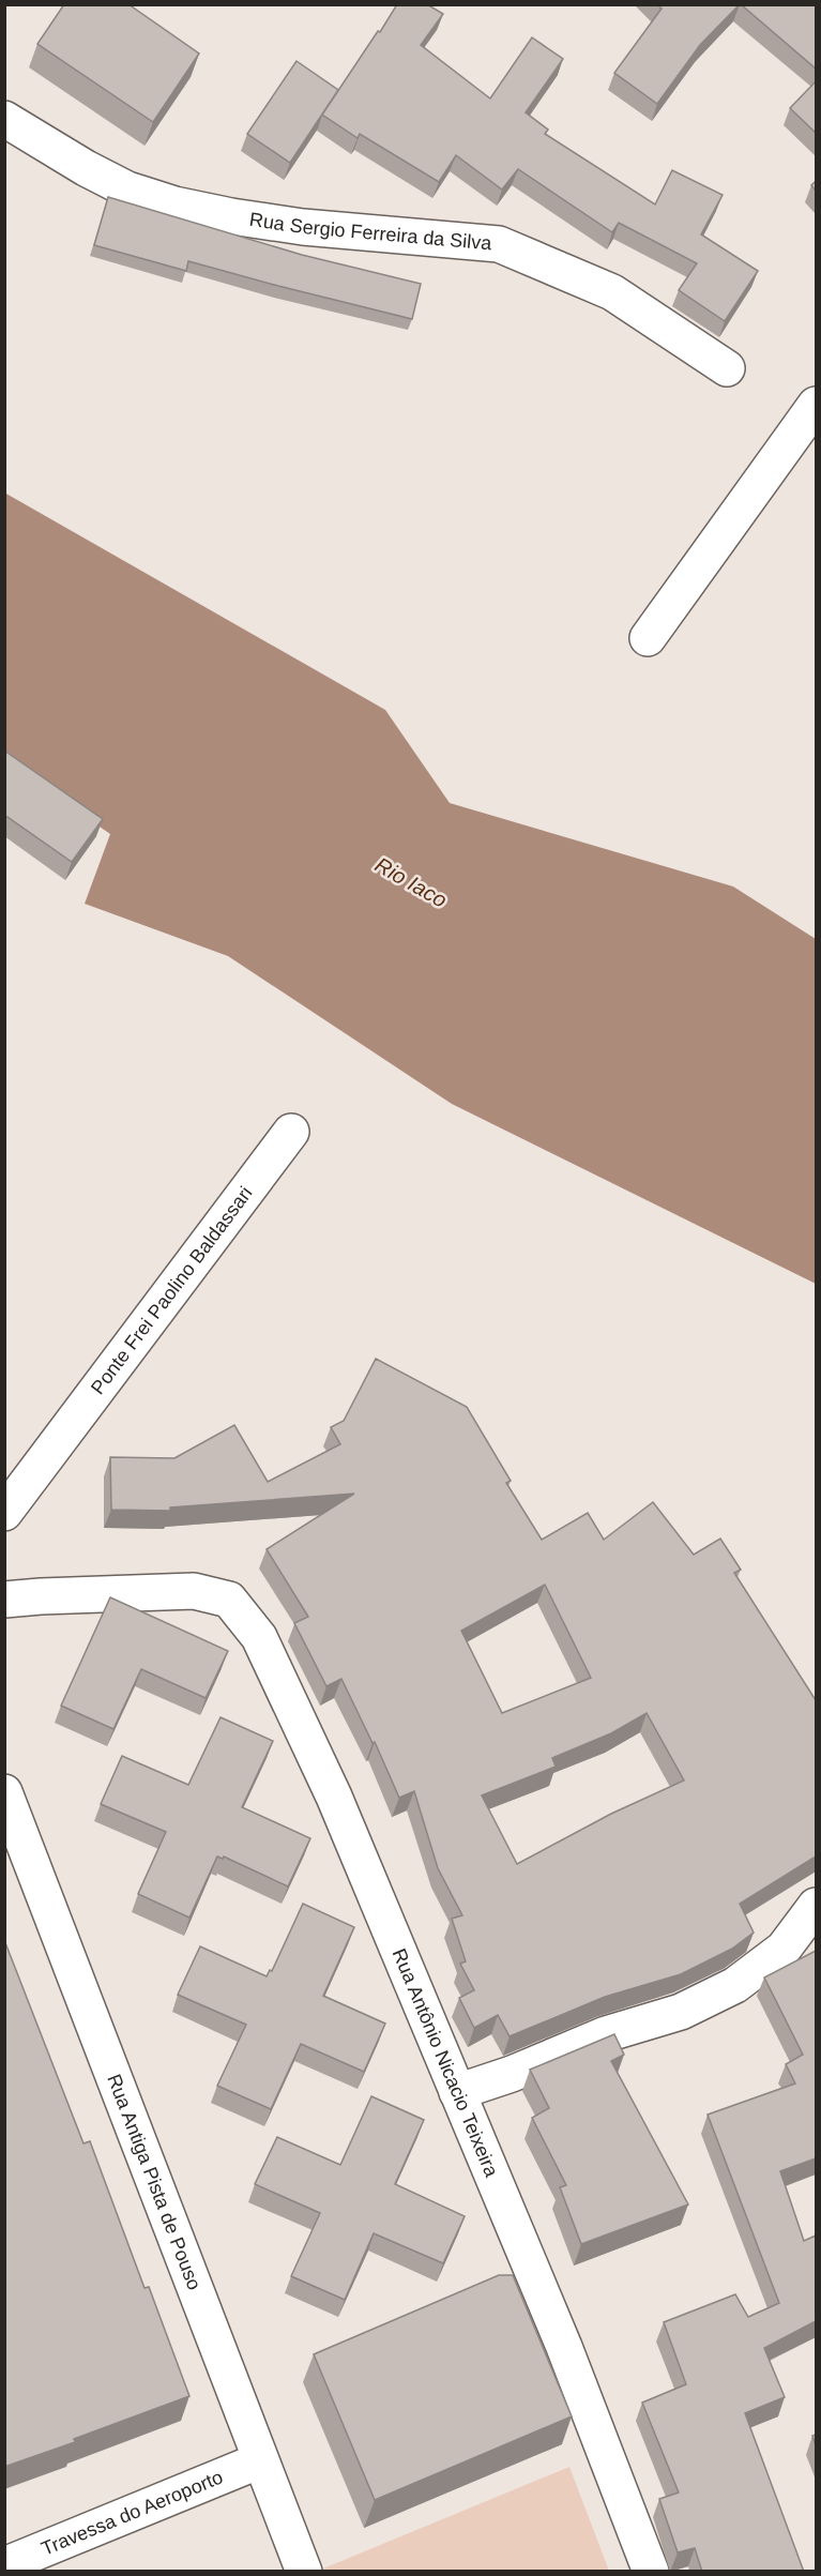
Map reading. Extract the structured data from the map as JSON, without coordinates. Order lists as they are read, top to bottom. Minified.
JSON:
{"streets":{"street":["Rua Sergio Ferreira da Silva","Ponte Frei Paolino Baldassari","Rua Antônio Nicacio Teixeira","Rua Antiga Pista de Pouso","Travessa do Aeroporto"]},"crossings":[["Rua Antiga Pista de Pouso","Travessa do Aeroporto"]],"water":["Rio Iaco"]}
